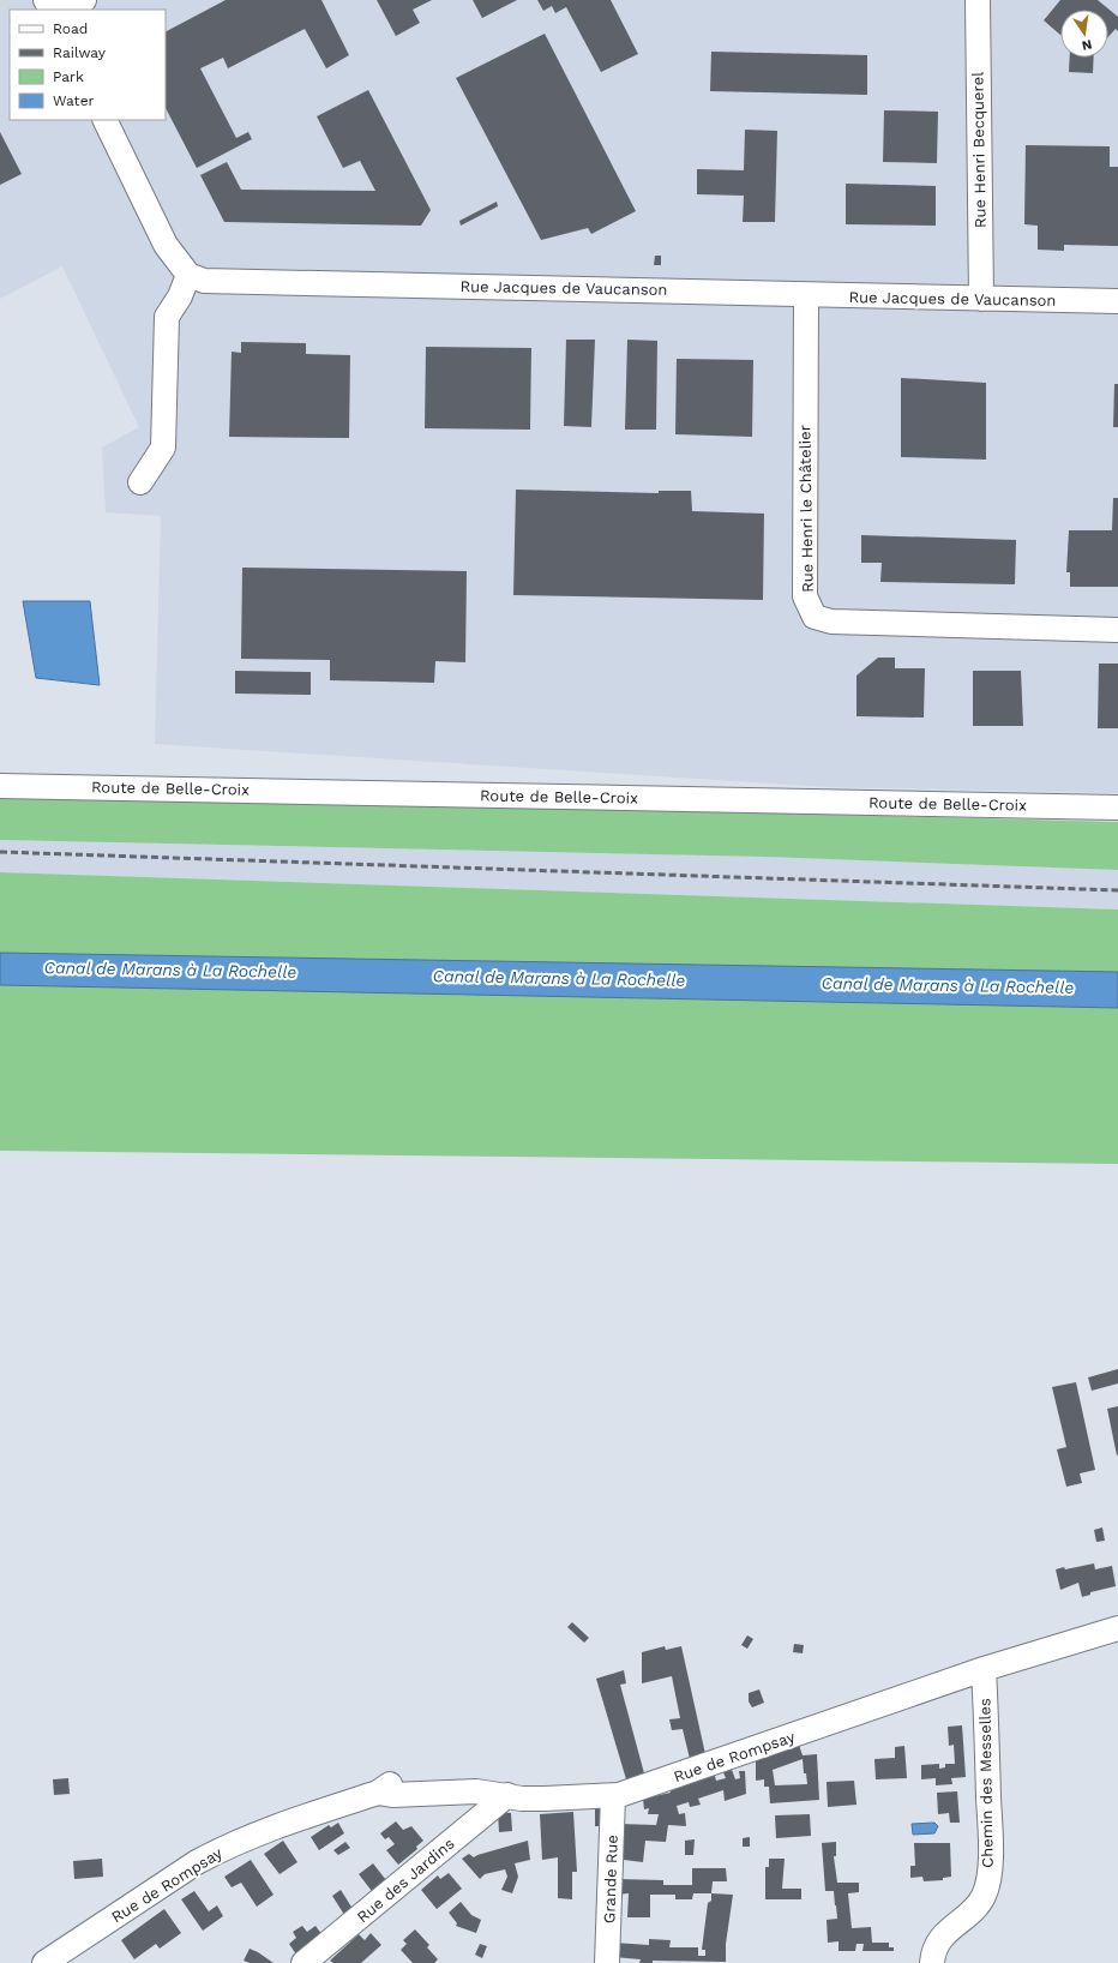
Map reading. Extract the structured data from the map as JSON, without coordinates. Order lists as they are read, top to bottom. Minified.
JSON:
{"streets":{"street":["Rue Henri Becquerel","Rue Jacques de Vaucanson","Rue Henri le Châtelier","Route de Belle-Croix","Rue de Rompsay","Chemin des Messelles","Grande Rue","Rue des Jardins"]},"crossings":[["Rue Henri Becquerel","Rue Jacques de Vaucanson"],["Rue Jacques de Vaucanson","Rue Henri le Châtelier"],["Rue de Rompsay","Chemin des Messelles"],["Rue de Rompsay","Grande Rue"],["Rue de Rompsay","Rue des Jardins"]],"water":["Canal de Marans à La Rochelle"],"legend":["Road","Railway","Park","Water"],"north":"bottom"}
